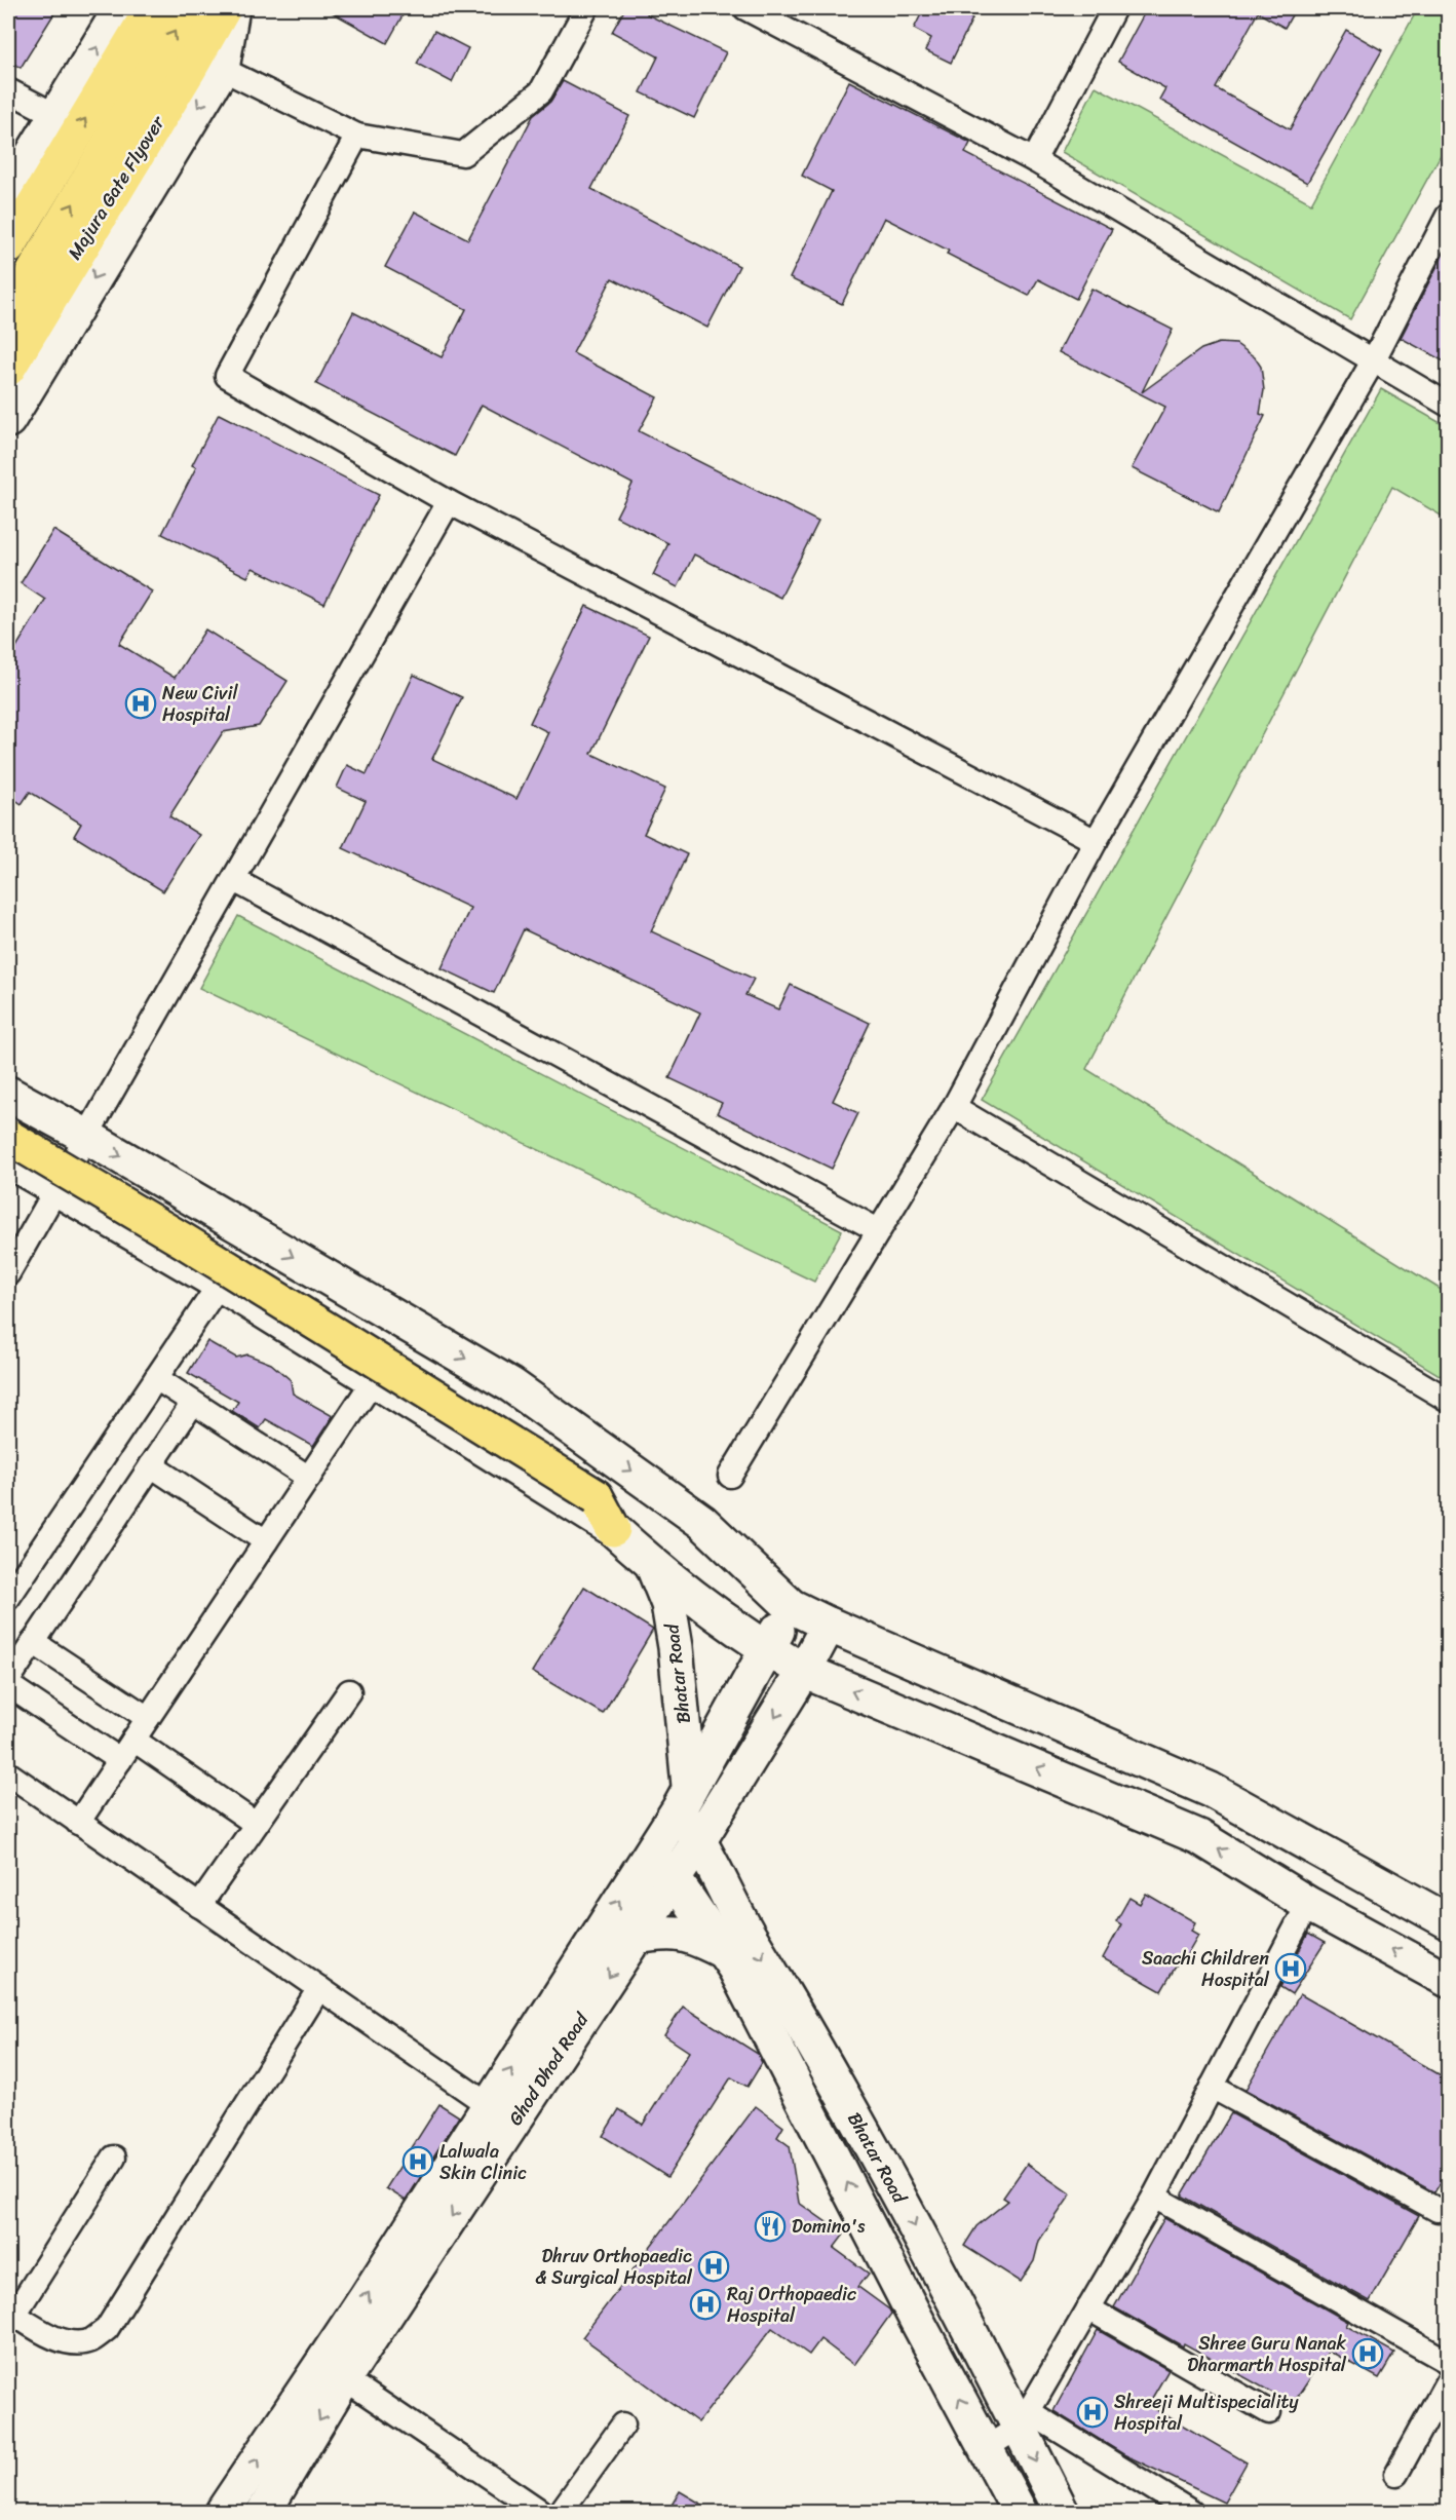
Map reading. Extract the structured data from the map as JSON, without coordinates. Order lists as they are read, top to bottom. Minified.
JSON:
{"streets":{"highway":["Majura Gate Flyover"],"street":["Bhatar Road","Ghod Dhod Road"]},"crossings":[["Bhatar Road","Ghod Dhod Road"]],"places":{"hospital":["New Civil Hospital","Saachi Children Hospital","Lalwala Skin Clinic","Dhruv Orthopaedic & Surgical Hospital","Raj Orthopaedic Hospital","Shree Guru Nanak Dharmarth Hospital","Shreeji Multispeciality Hospital"],"restaurant":["Domino's"]}}
